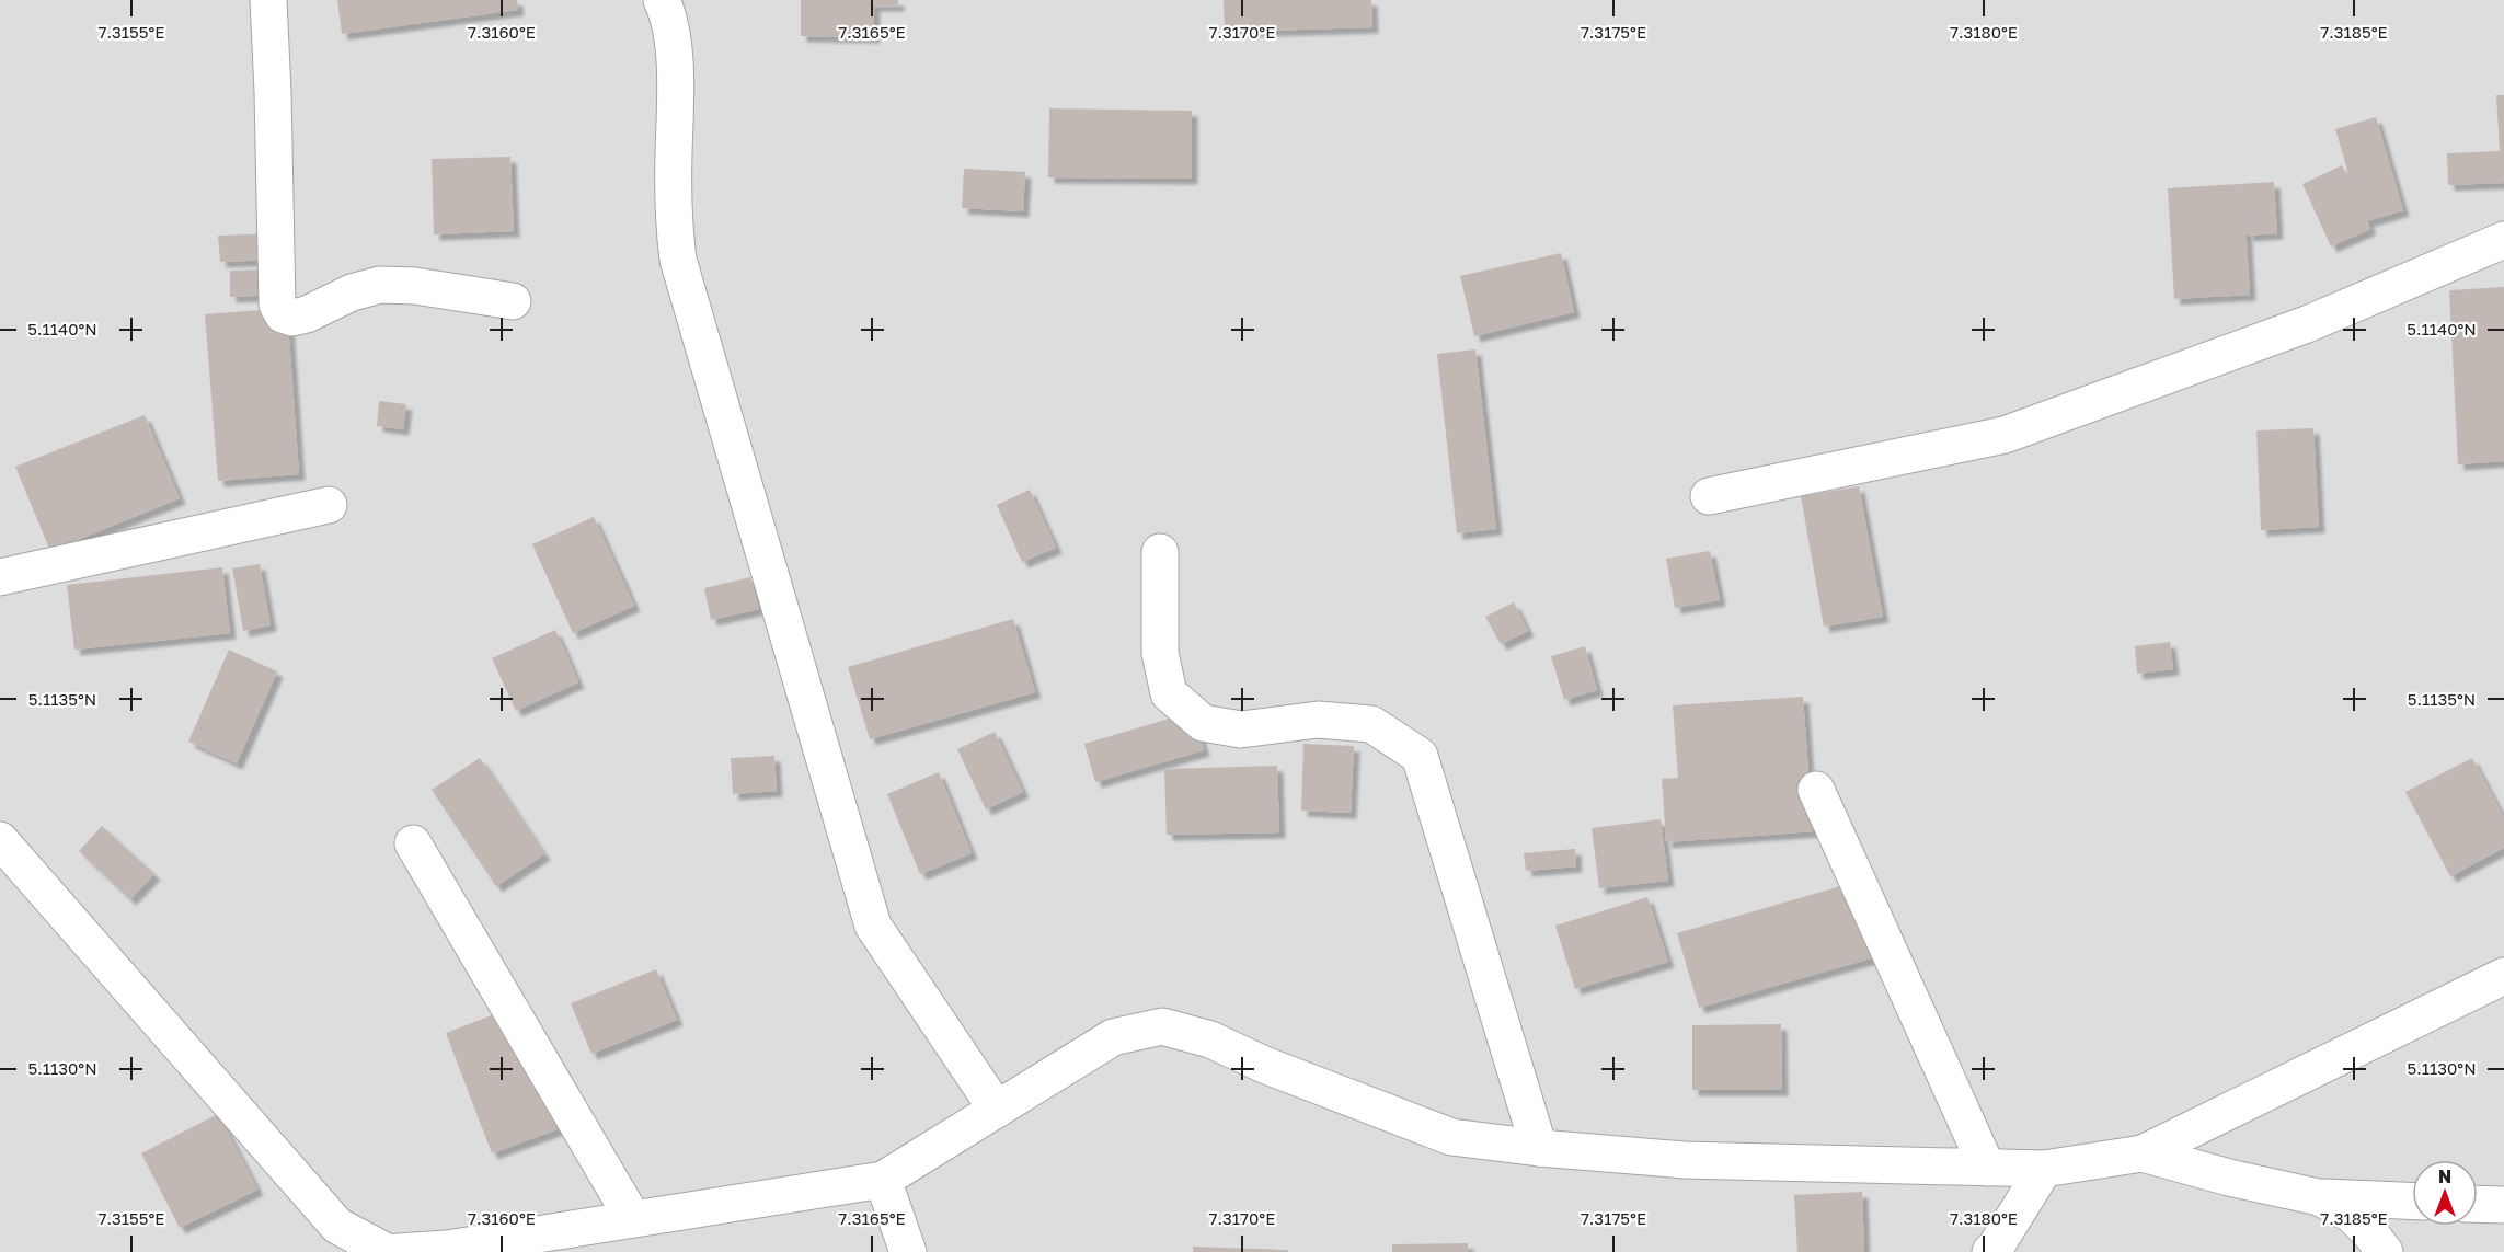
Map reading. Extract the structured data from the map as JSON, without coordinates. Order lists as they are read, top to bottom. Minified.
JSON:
{"north":"top","coordinates":["7.3155°E","7.3160°E","7.3165°E","7.3170°E","7.3175°E","7.3180°E","7.3185°E","5.1140°N","5.1135°N","5.1130°N"]}
